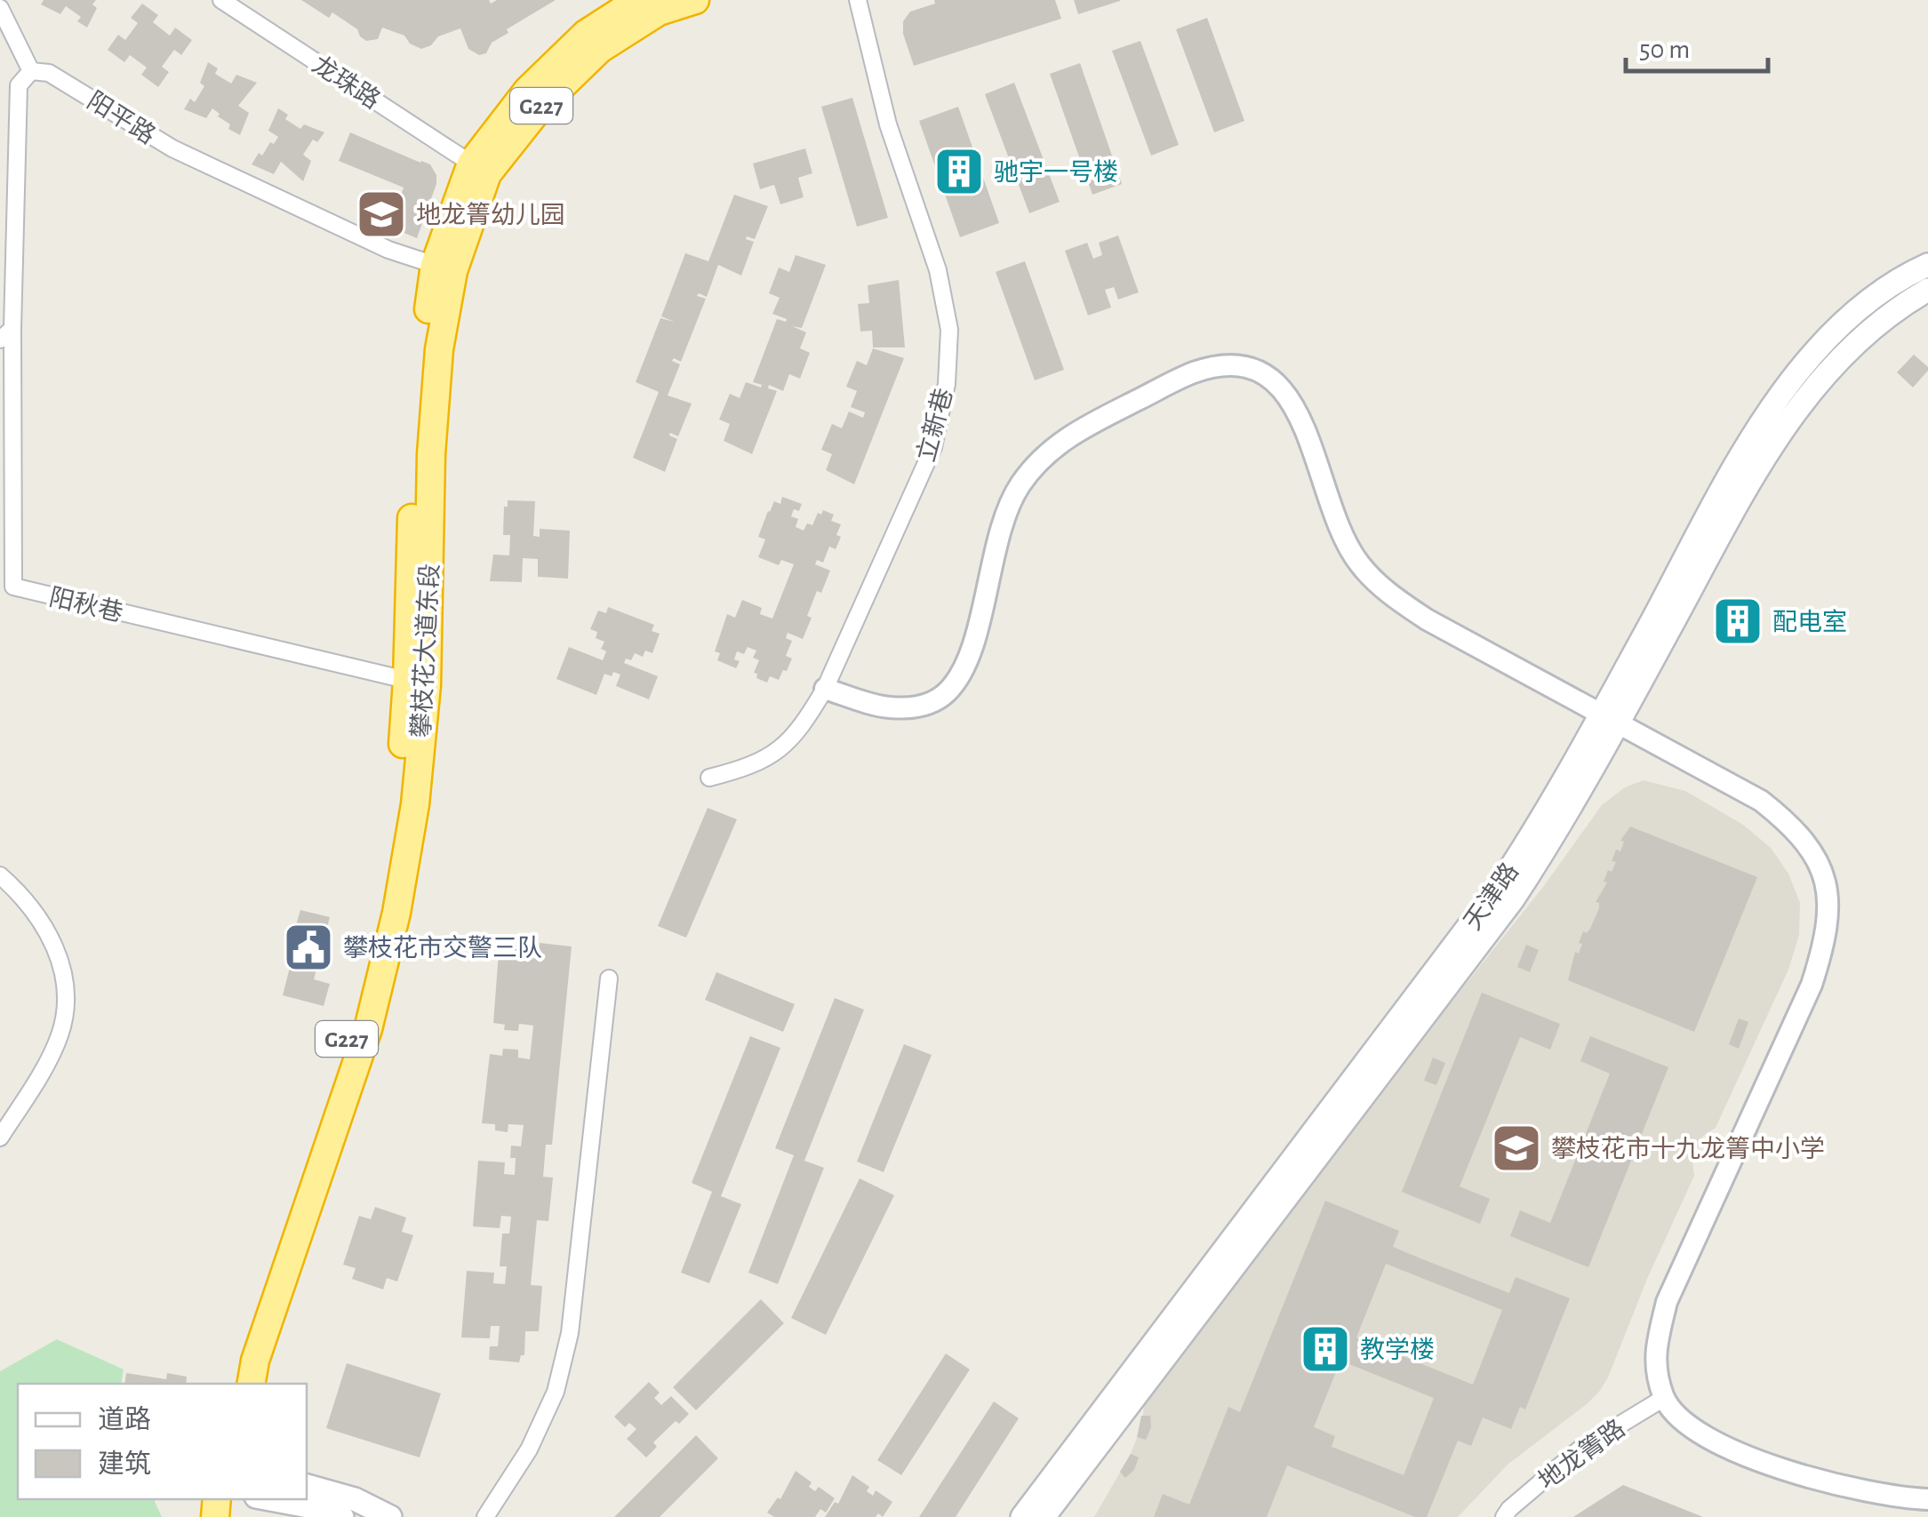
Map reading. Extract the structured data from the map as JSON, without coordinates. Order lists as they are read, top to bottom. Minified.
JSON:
{"streets":{"highway":["G227","攀枝花大道东段"],"main road":["天津路"],"street":["龙珠路","阳平路","立新巷","阳秋巷","地龙箐路"]},"crossings":[["龙珠路","攀枝花大道东段"],["阳平路","攀枝花大道东段"],["阳秋巷","攀枝花大道东段"]],"places":{"building":["驰宇一号楼","配电室","教学楼"],"school or university":["地龙箐幼儿园","攀枝花市十九龙箐中小学"],"public building":["攀枝花市交警三队"]},"legend":["道路","建筑"],"scale_bar":"50 m"}
